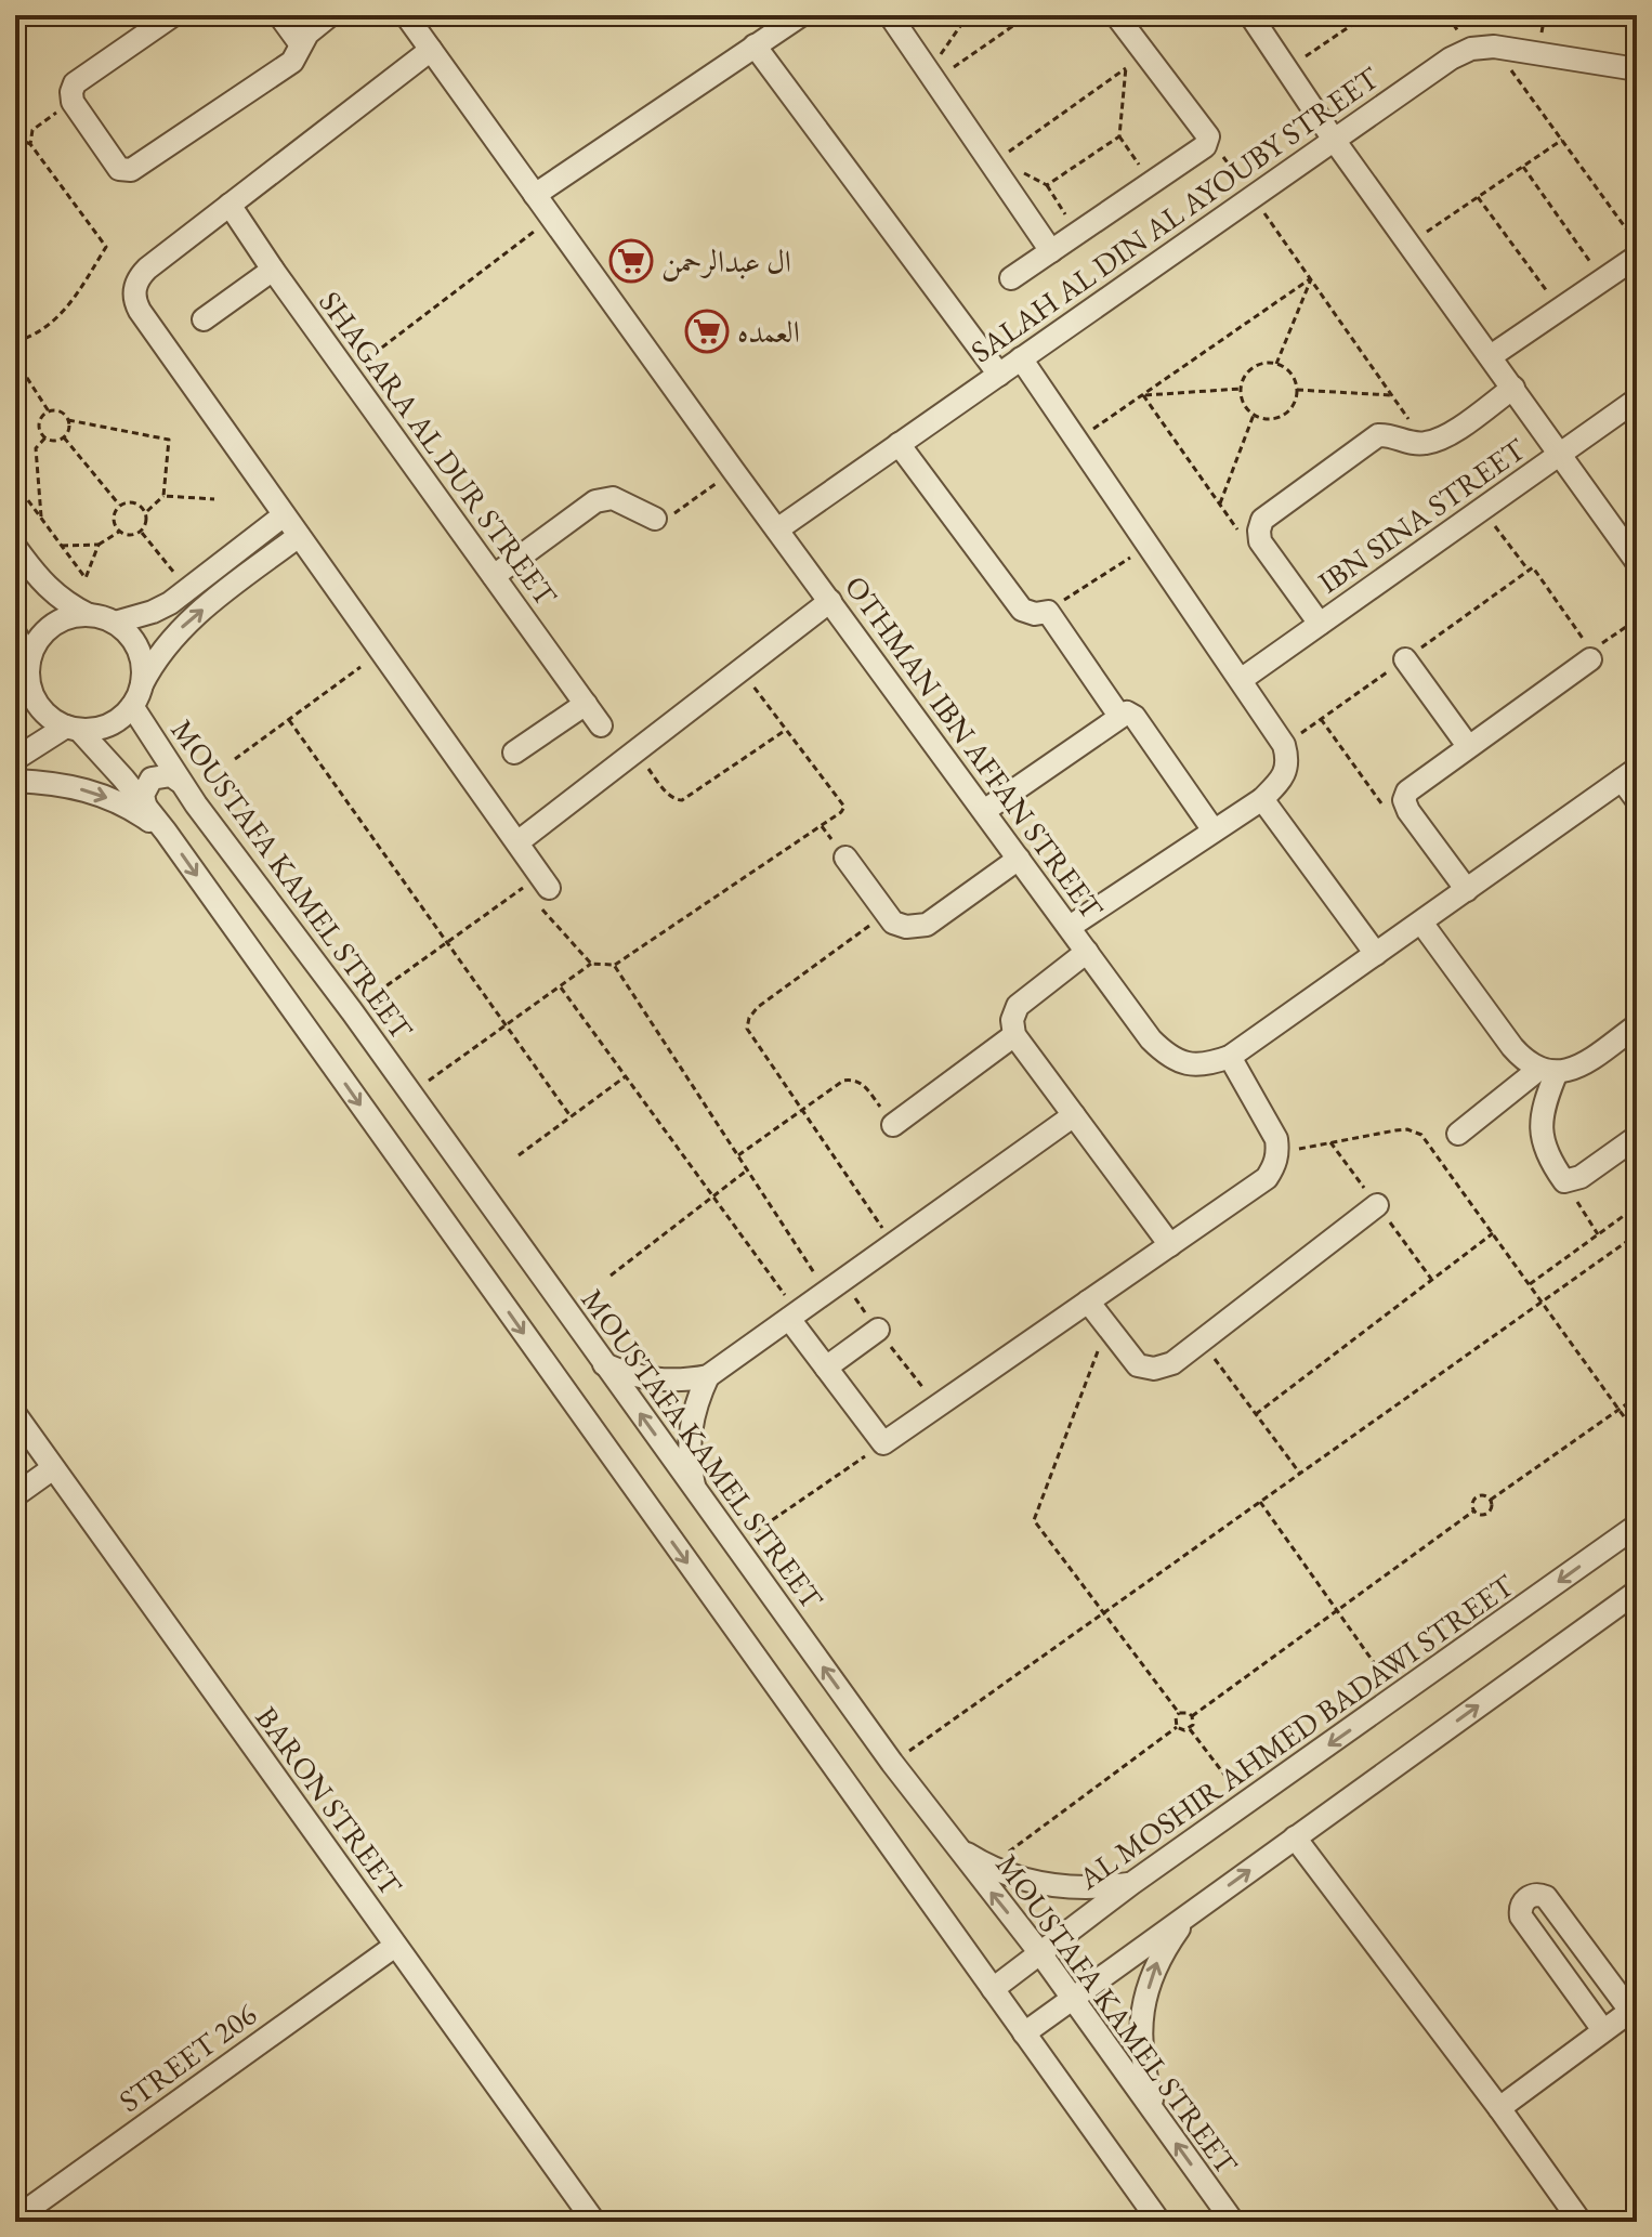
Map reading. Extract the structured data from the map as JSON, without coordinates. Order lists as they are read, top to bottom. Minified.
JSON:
{"streets":{"street":["SALAH AL DIN AL AYOUBY STREET","SHAGARA AL DUR STREET","IBN SINA STREET","OTHMAN IBN AFFAN STREET","MOUSTAFA KAMEL STREET","AL MOSHIR AHMED BADAWI STREET","BARON STREET","STREET 206"]},"crossings":[["SALAH AL DIN AL AYOUBY STREET","OTHMAN IBN AFFAN STREET"],["MOUSTAFA KAMEL STREET","AL MOSHIR AHMED BADAWI STREET"],["BARON STREET","STREET 206"]],"places":{"supermarket":["ال عبدالرحمن","العمده"]}}
